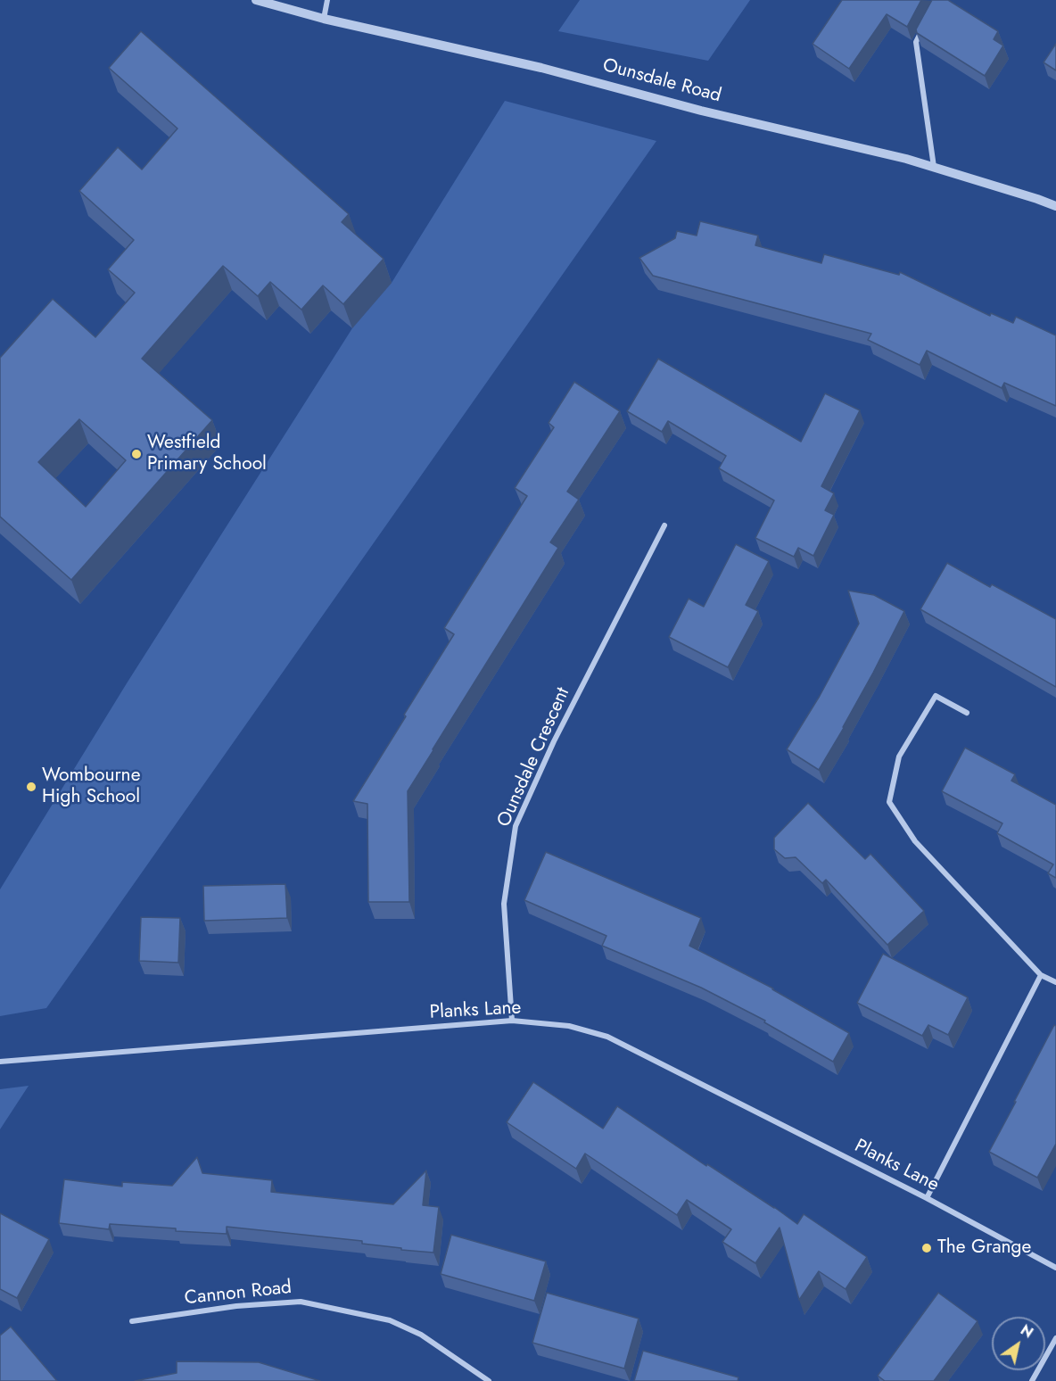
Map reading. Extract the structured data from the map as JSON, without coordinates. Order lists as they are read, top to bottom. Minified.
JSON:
{"streets":{"street":["Ounsdale Road","Ounsdale Crescent","Planks Lane","Cannon Road"]},"crossings":[["Ounsdale Crescent","Planks Lane"]],"places":["Westfield Primary School","Wombourne High School","The Grange"],"north":"top right"}
